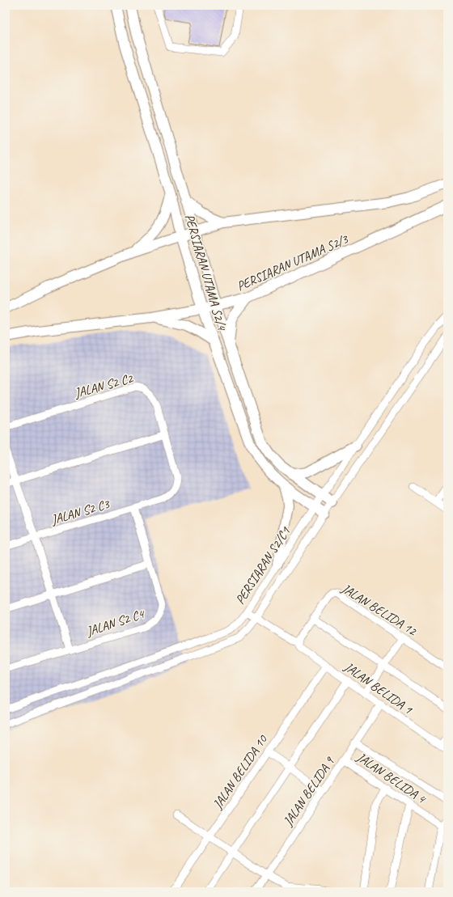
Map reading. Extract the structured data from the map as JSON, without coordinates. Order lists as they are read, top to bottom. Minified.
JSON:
{"streets":{"main road":["PERSIARAN UTAMA S2/3","PERSIARAN UTAMA S2/4"],"street":["JALAN S2 C2","JALAN S2 C3","PERSIARAN S2/C1","JALAN BELIDA 12","JALAN S2 C4","JALAN BELIDA 1","JALAN BELIDA 10","JALAN BELIDA 4","JALAN BELIDA 9"]},"crossings":[["PERSIARAN UTAMA S2/3","PERSIARAN UTAMA S2/4"],["PERSIARAN UTAMA S2/4","PERSIARAN S2/C1"],["JALAN S2 C2","JALAN S2 C3"],["JALAN S2 C3","JALAN S2 C4"],["PERSIARAN S2/C1","JALAN BELIDA 1"],["JALAN BELIDA 12","JALAN BELIDA 1"],["JALAN BELIDA 1","JALAN BELIDA 10"],["JALAN BELIDA 1","JALAN BELIDA 9"],["JALAN BELIDA 4","JALAN BELIDA 9"]]}
